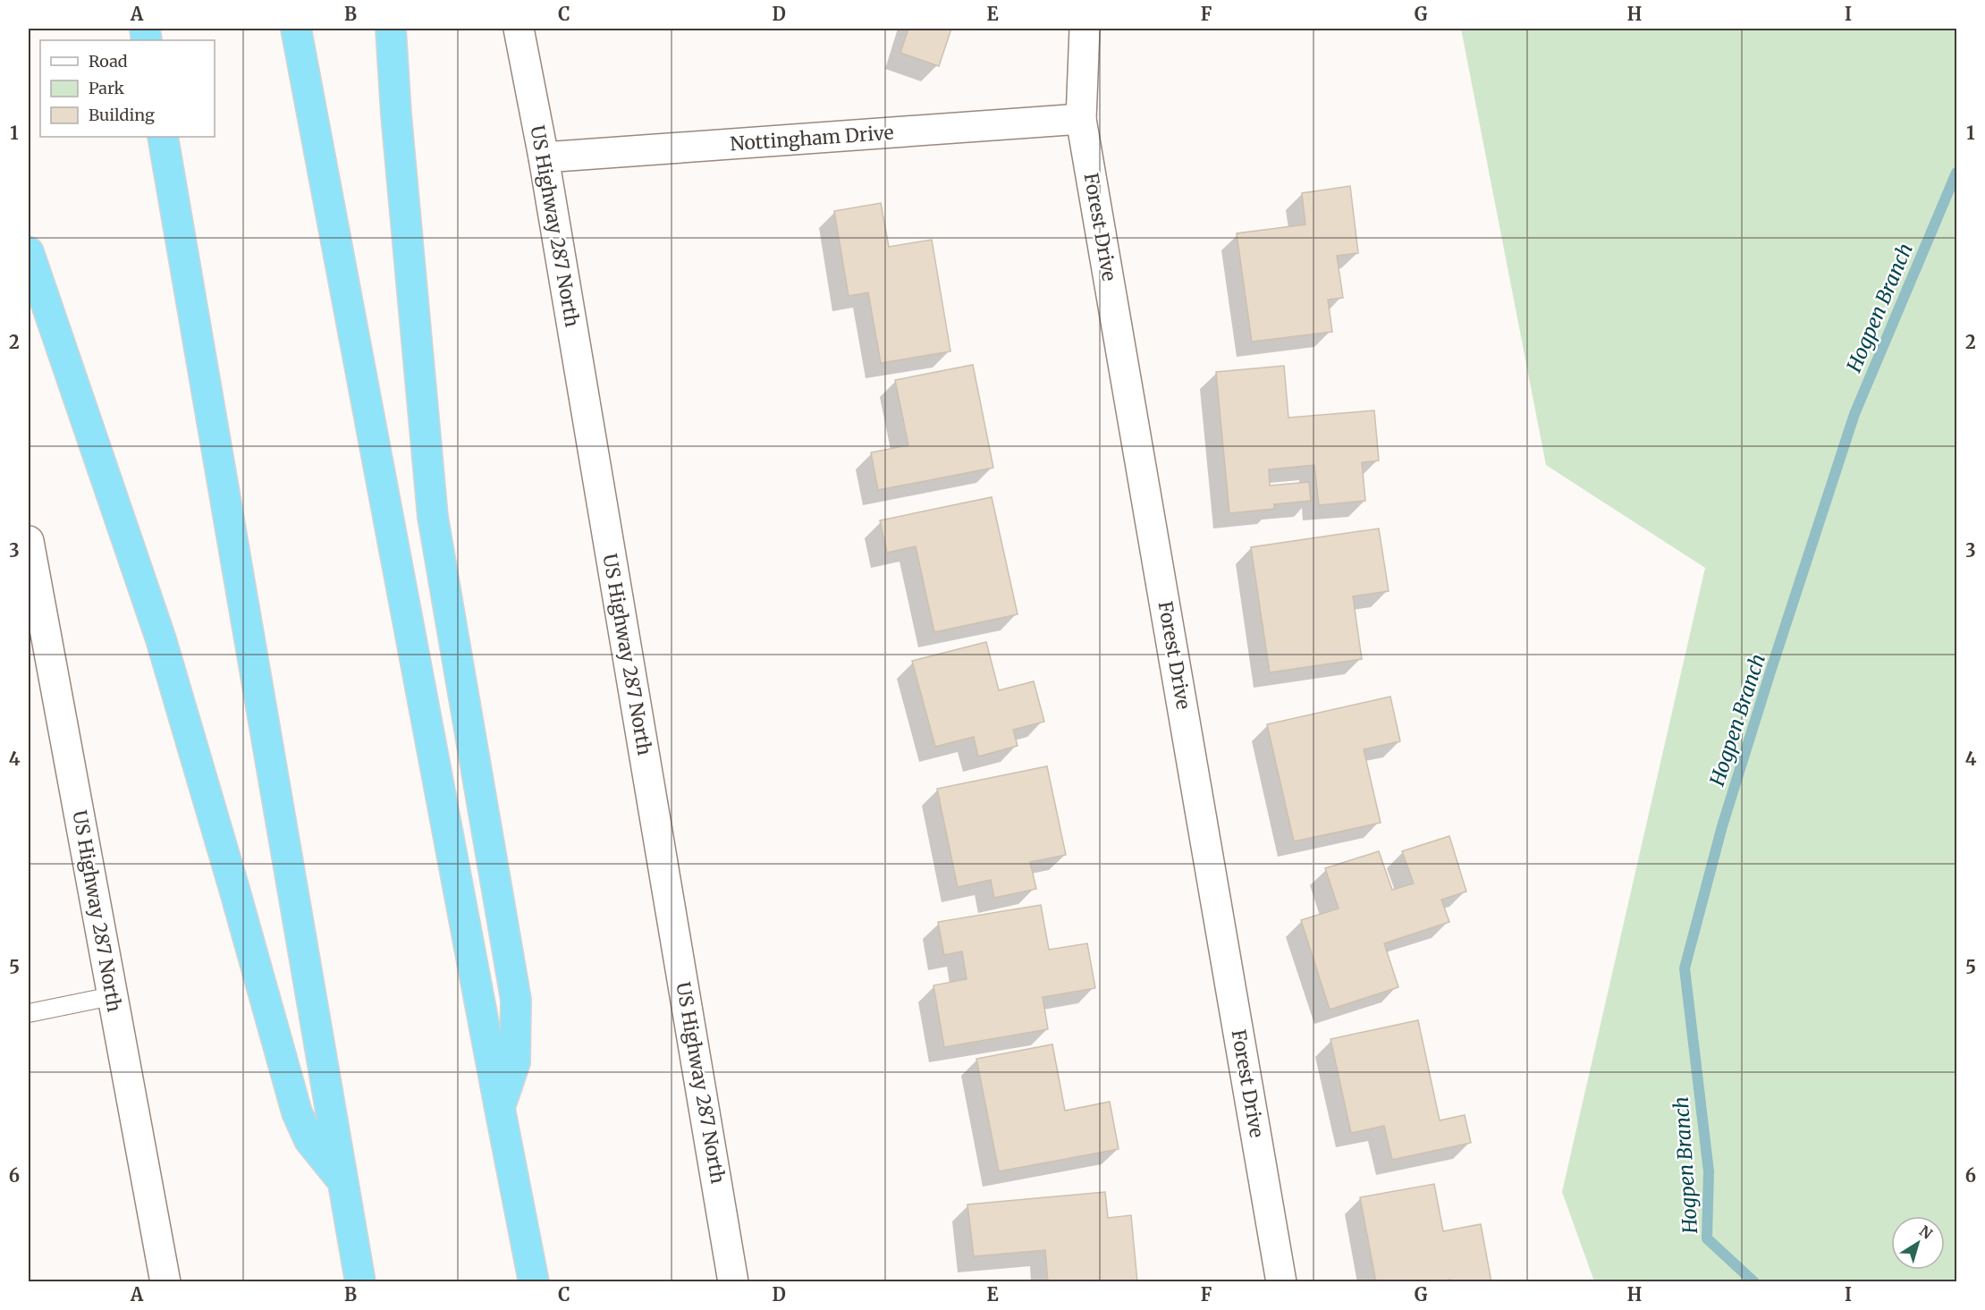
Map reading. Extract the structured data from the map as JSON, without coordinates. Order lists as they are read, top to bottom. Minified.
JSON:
{"streets":{"main road":["Nottingham Drive","US Highway 287 North","Forest Drive"]},"crossings":[["Nottingham Drive","US Highway 287 North"],["Nottingham Drive","Forest Drive"]],"water":["Hogpen Branch"],"legend":["Road","Park","Building"],"north":"top right","grid":{"columns":["A","B","C","D","E","F","G","H","I"],"rows":["1","2","3","4","5","6"]}}
